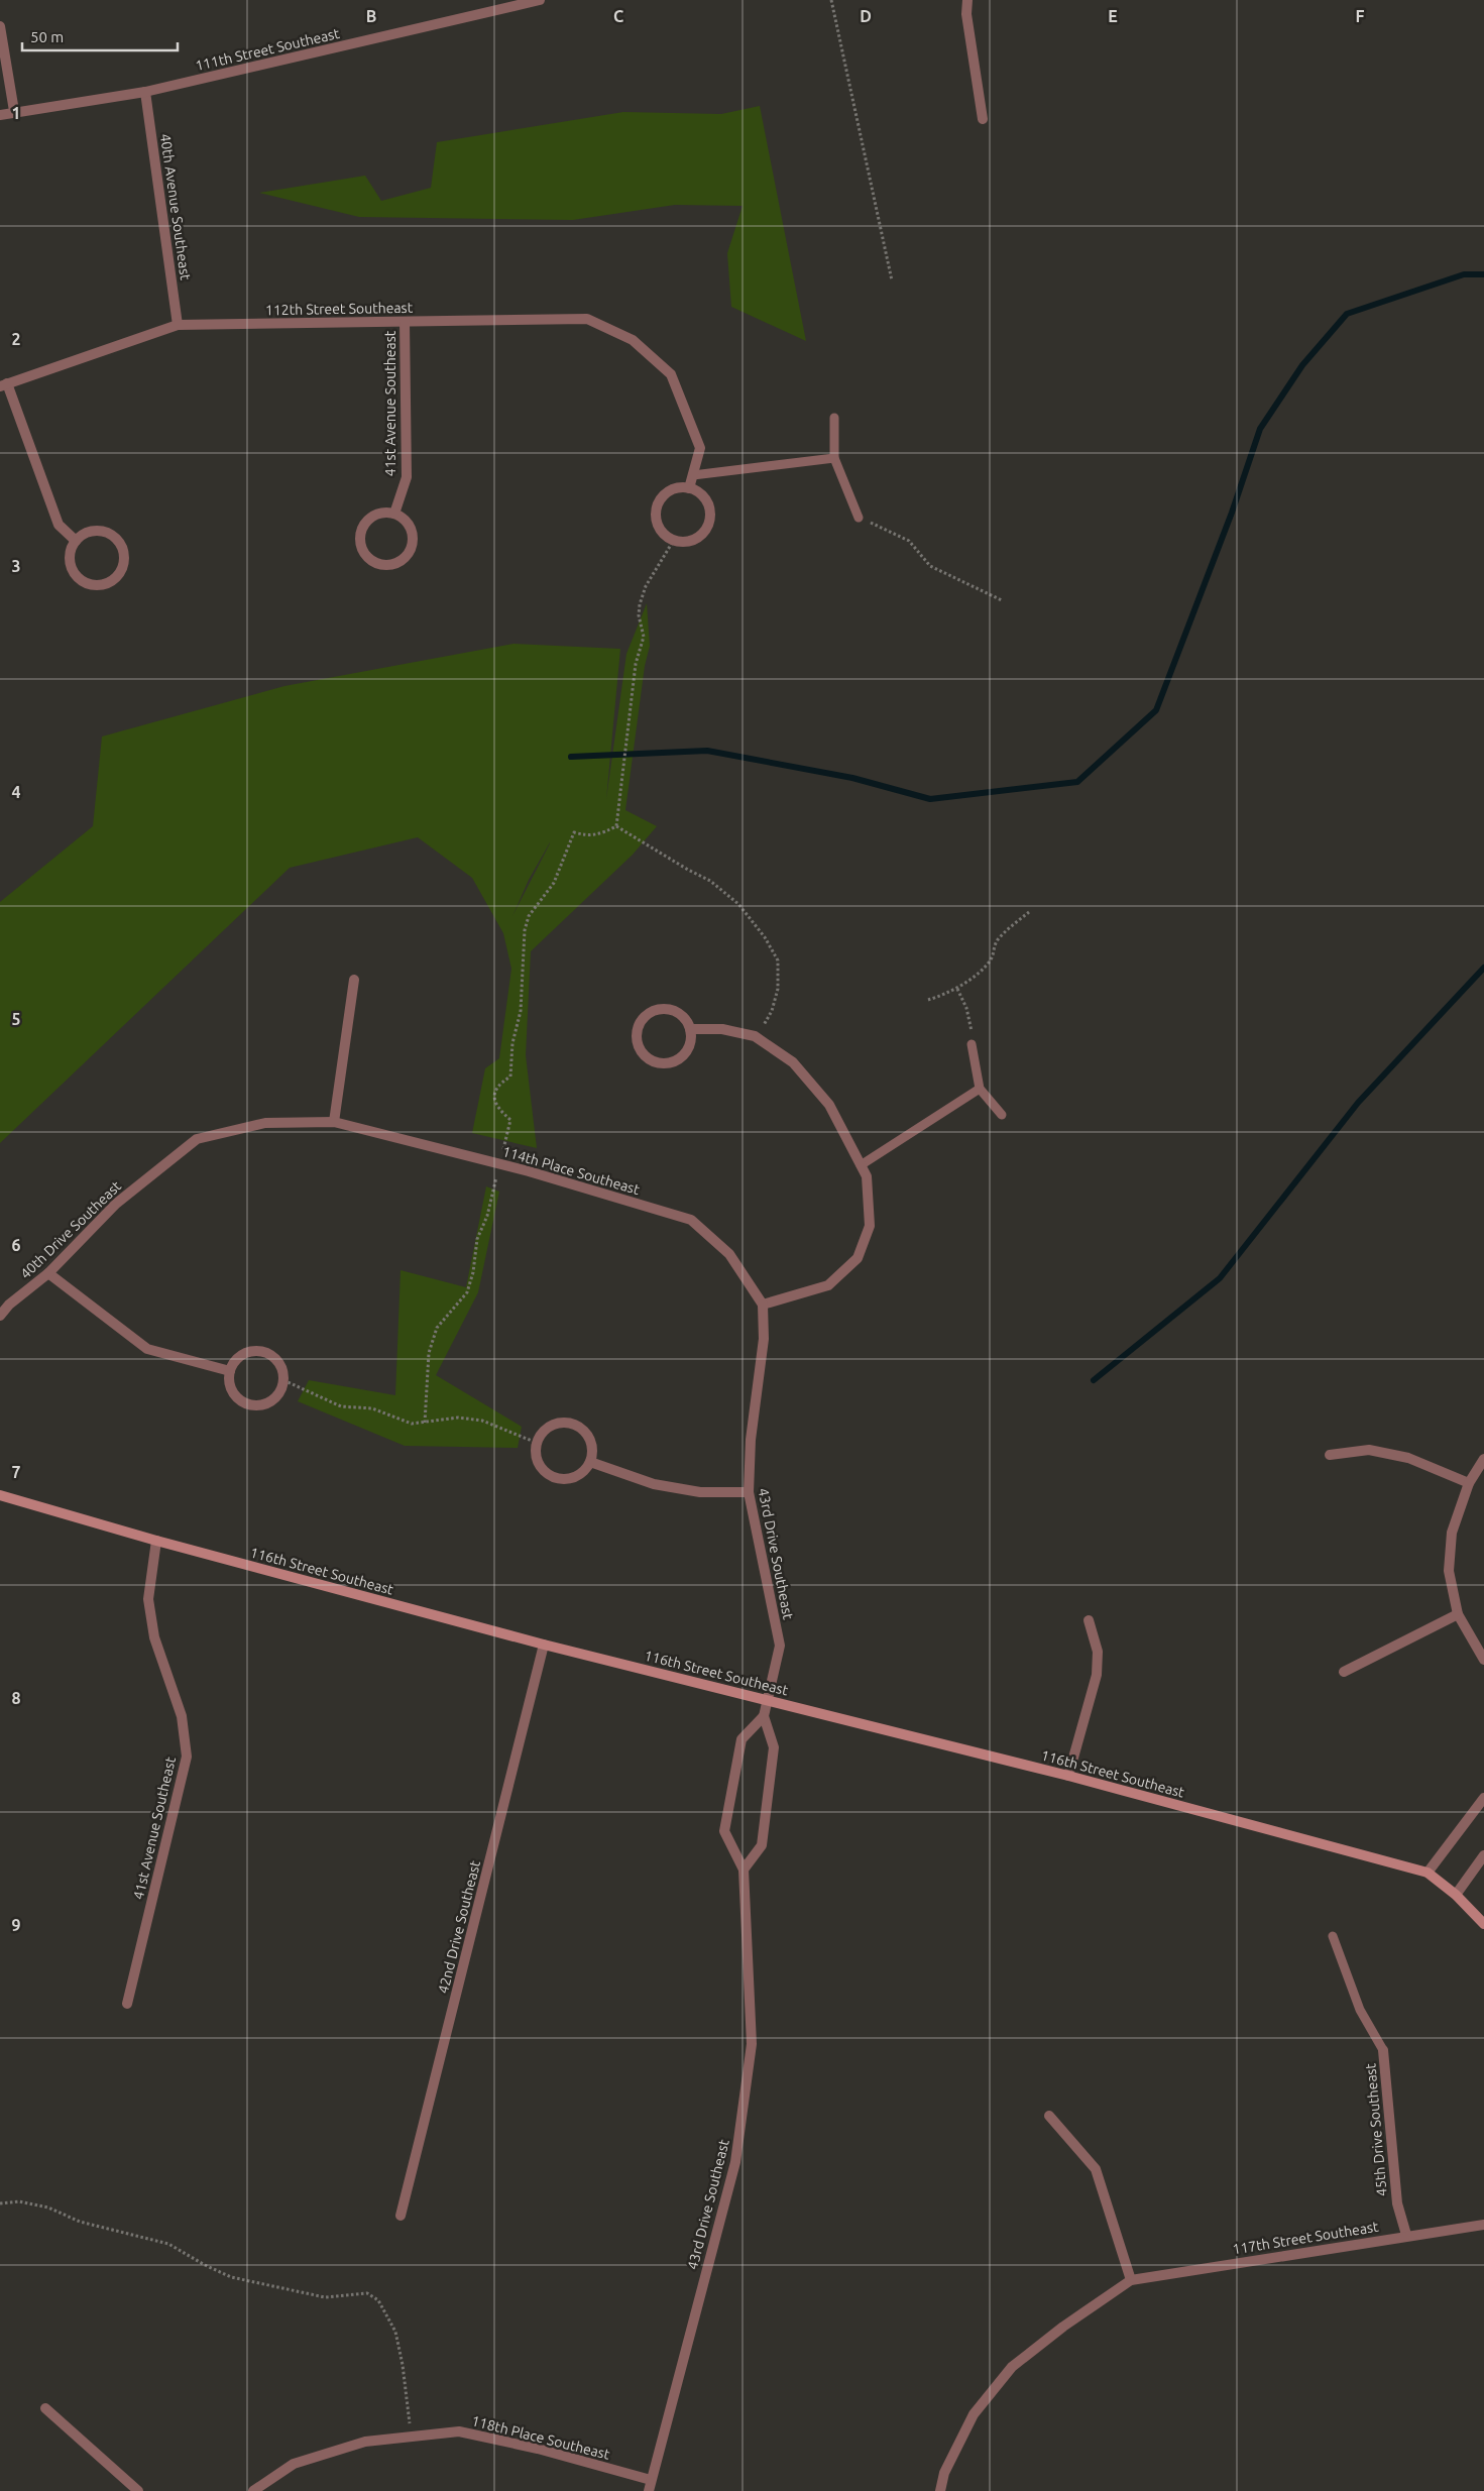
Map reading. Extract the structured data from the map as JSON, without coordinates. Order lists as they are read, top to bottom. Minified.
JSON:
{"streets":{"street":["111th Street Southeast","40th Avenue Southeast","112th Street Southeast","41st Avenue Southeast","114th Place Southeast","40th Drive Southeast","43rd Drive Southeast","116th Street Southeast","42nd Drive Southeast","45th Drive Southeast","117th Street Southeast","118th Place Southeast"]},"crossings":[["111th Street Southeast","40th Avenue Southeast"],["40th Avenue Southeast","112th Street Southeast"],["112th Street Southeast","41st Avenue Southeast"],["41st Avenue Southeast","116th Street Southeast"],["114th Place Southeast","40th Drive Southeast"],["114th Place Southeast","43rd Drive Southeast"],["43rd Drive Southeast","116th Street Southeast"],["43rd Drive Southeast","118th Place Southeast"],["116th Street Southeast","42nd Drive Southeast"],["45th Drive Southeast","117th Street Southeast"]],"scale_bar":"50 m","grid":{"columns":["B","C","D","E","F"],"rows":["1","2","3","4","5","6","7","8","9"]}}
